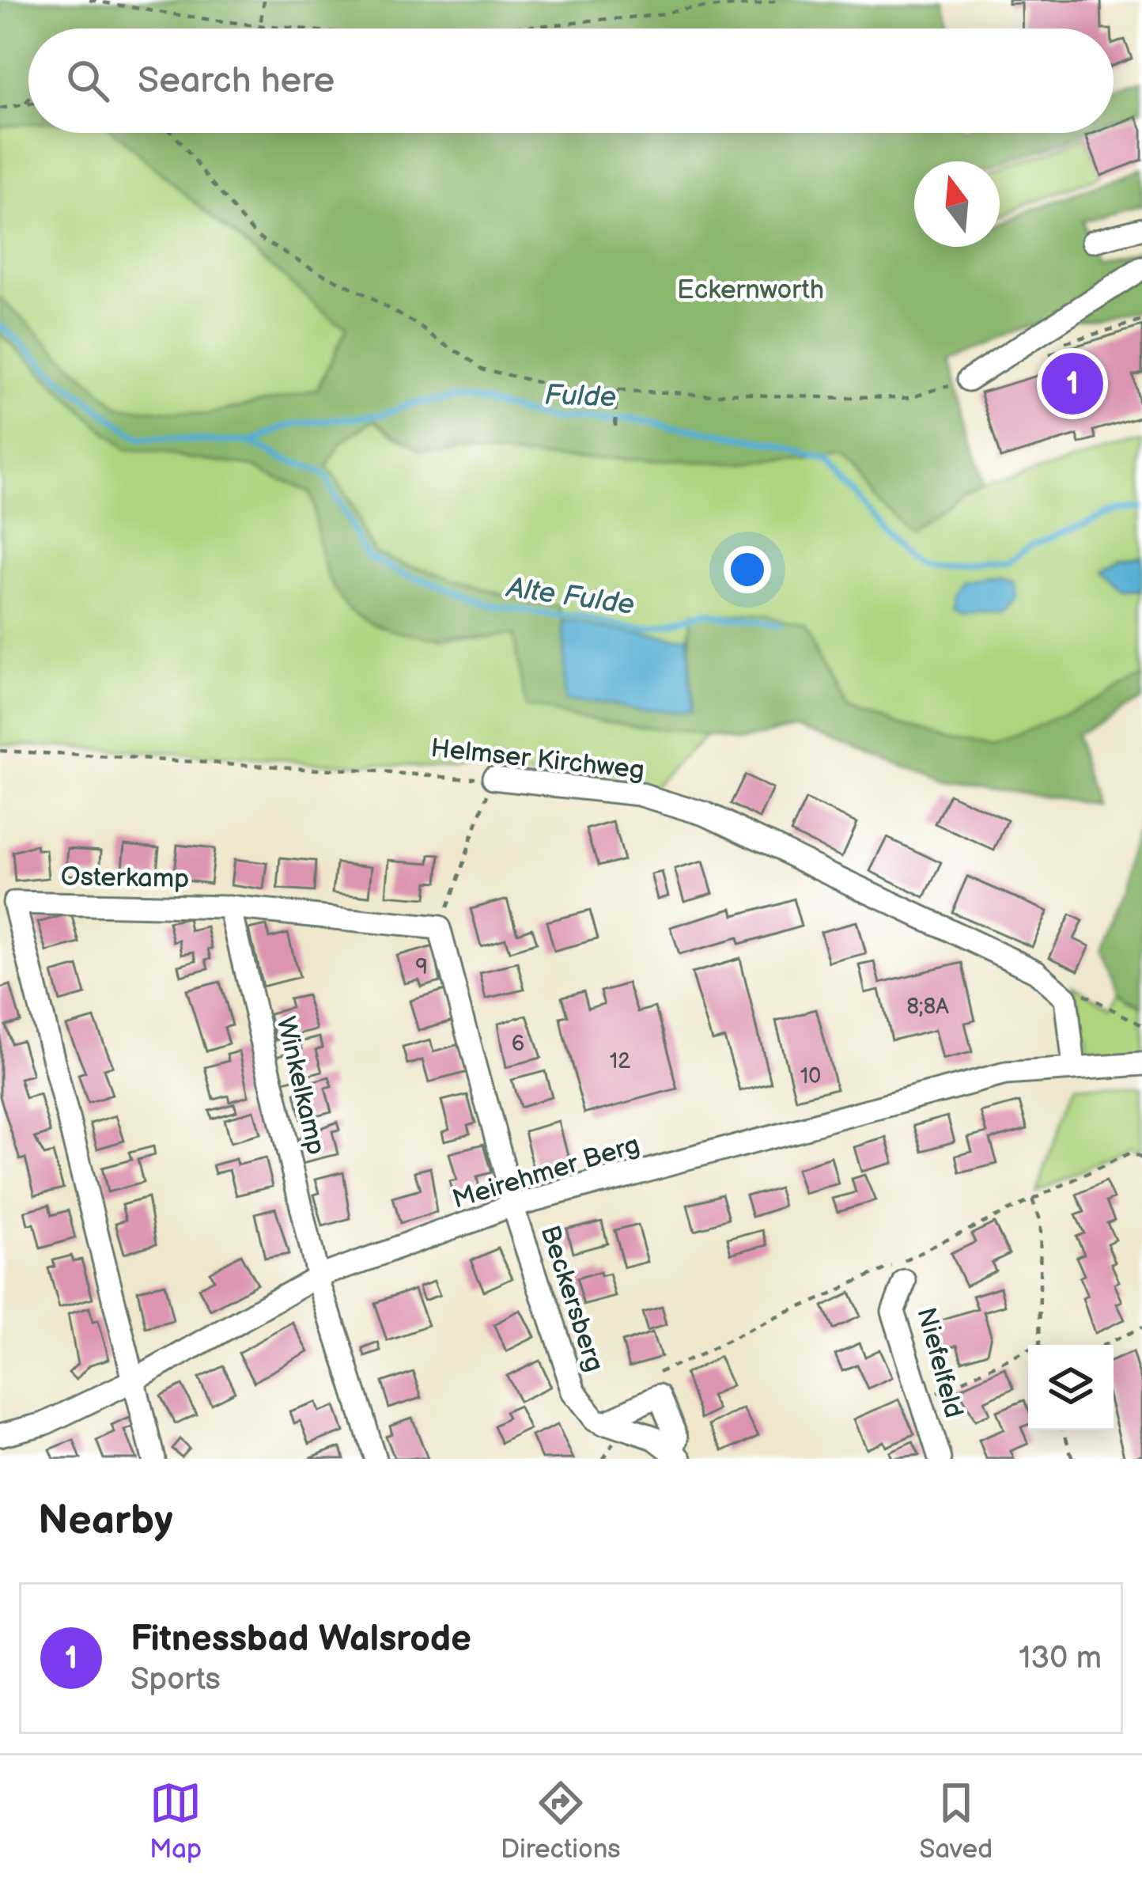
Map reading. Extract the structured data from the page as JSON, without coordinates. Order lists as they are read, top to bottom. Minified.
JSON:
{"streets":{"street":["Helmser Kirchweg","Osterkamp","Winkelkamp","Meirehmer Berg","Beckersberg","Niefelfeld"]},"crossings":[["Osterkamp","Winkelkamp"],["Osterkamp","Meirehmer Berg"],["Winkelkamp","Meirehmer Berg"],["Meirehmer Berg","Beckersberg"]],"water":["Fulde","Alte Fulde"],"parks":["Eckernworth"],"house_numbers":["9","8;8A","6","12","10"],"north":"top","page":{"search":"Search here","pins":"1","heading":"Nearby","list":[{"mark":"1","name":"Fitnessbad Walsrode","note":"Sports","value":"130 m"}],"nav":["Map","Directions","Saved"]}}
